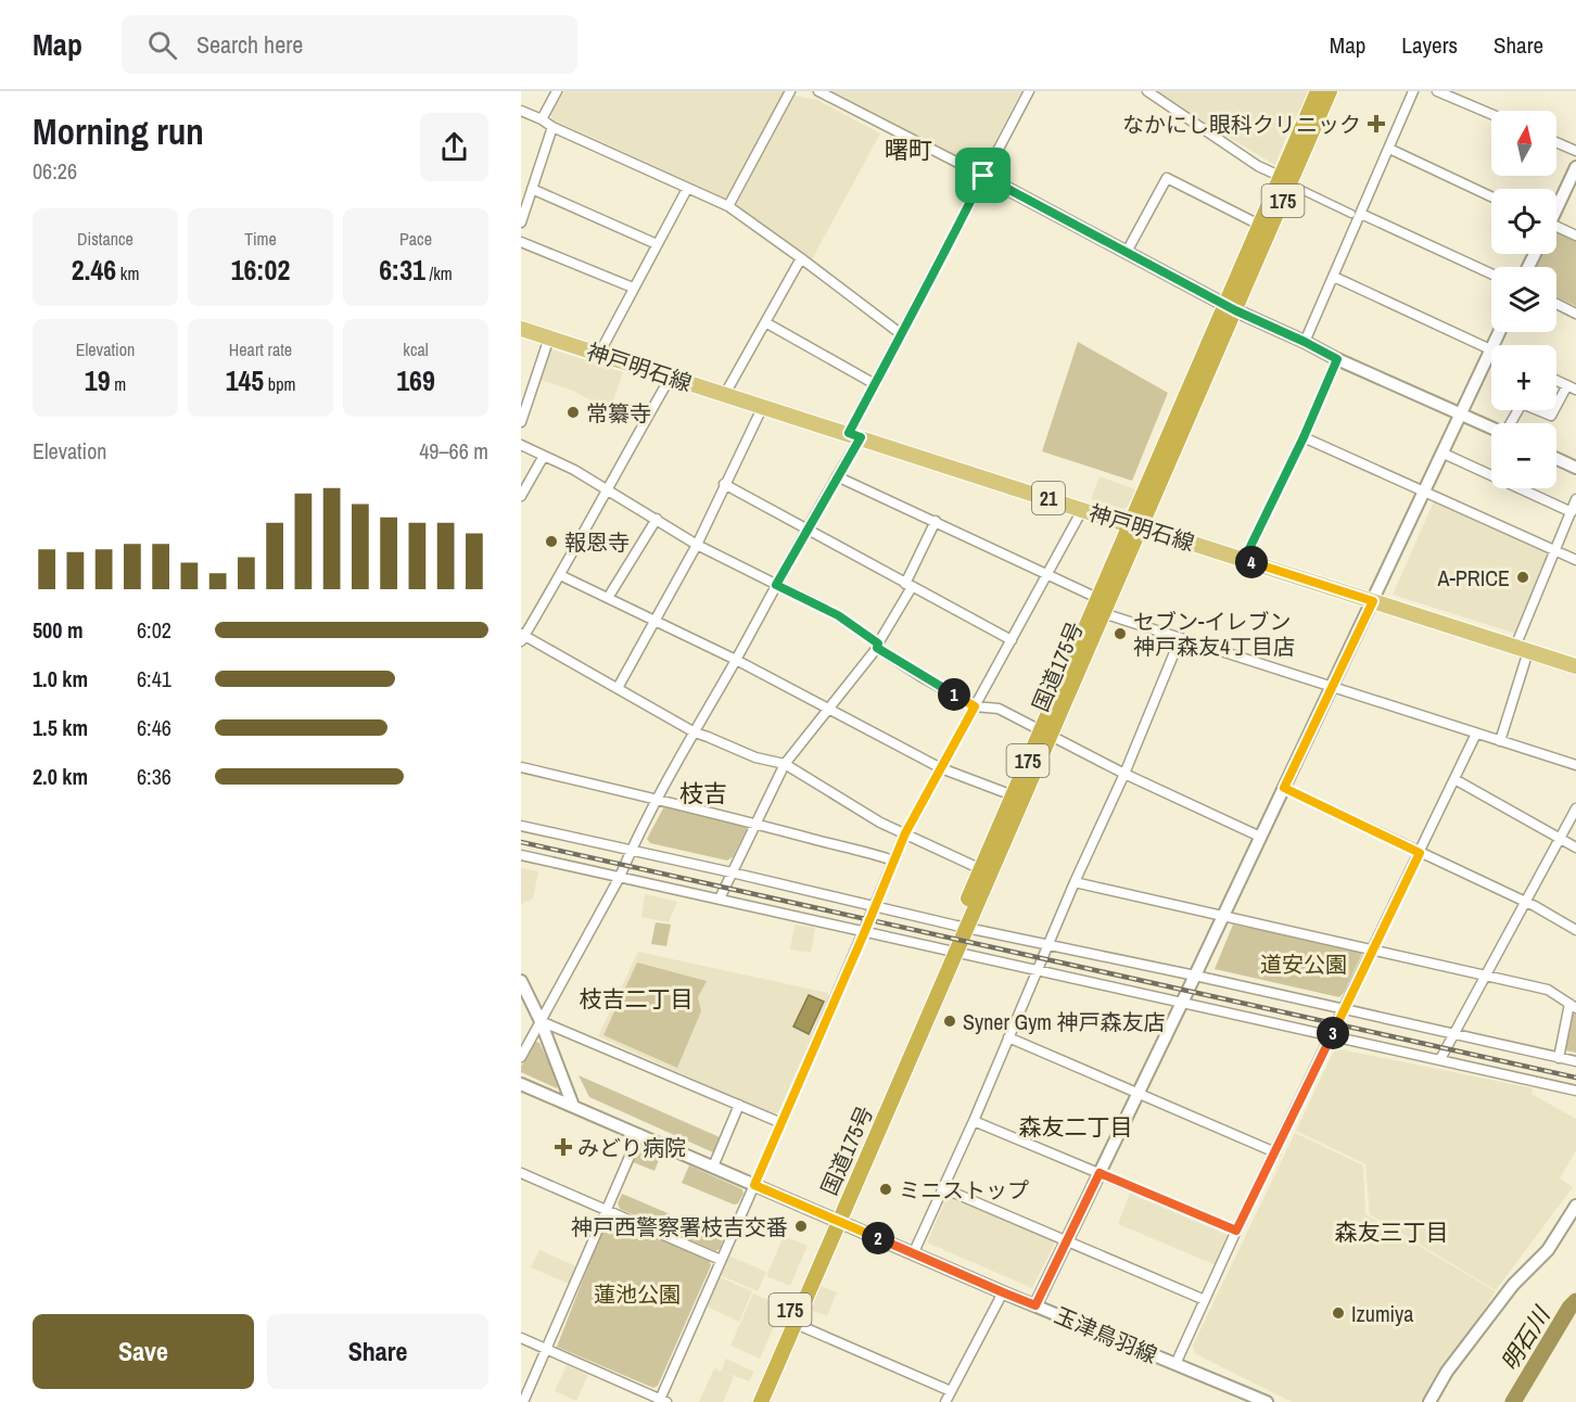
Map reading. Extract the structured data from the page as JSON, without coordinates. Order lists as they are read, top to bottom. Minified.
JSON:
{"streets":{"highway":["175","国道175号"],"main road":["神戸明石線","21"],"street":["玉津鳥羽線"]},"crossings":[["神戸明石線","国道175号"],["国道175号","玉津鳥羽線"]],"districts":["曙町","枝吉","枝吉二丁目","森友二丁目","森友三丁目"],"water":["明石川"],"parks":["道安公園","蓮池公園"],"places":{"health":["なかにし眼科クリニック","みどり病院"],"other":["常纂寺","報恩寺","A-PRICE","セブン-イレブン 神戸森友4丁目店","Syner Gym 神戸森友店","ミニストップ","神戸西警察署枝吉交番","Izumiya"]},"north":"top","page":{"header":"Map","search":"Search here","nav":["Map","Layers","Share"],"heading":["Morning run","06:26"],"map_buttons":["+","−"],"stats":[["Distance","2.46 km"],["Time","16:02"],["Pace","6:31 /km"],["Elevation","19 m"],["Heart rate","145 bpm"],["kcal","169"]],"chart":["Elevation","49–66 m"],"pins":["4","1","3","2"],"list":[{"name":"500 m","note":"6:02"},{"name":"1.0 km","note":"6:41"},{"name":"1.5 km","note":"6:46"},{"name":"2.0 km","note":"6:36"}],"buttons":["Save","Share"]}}
